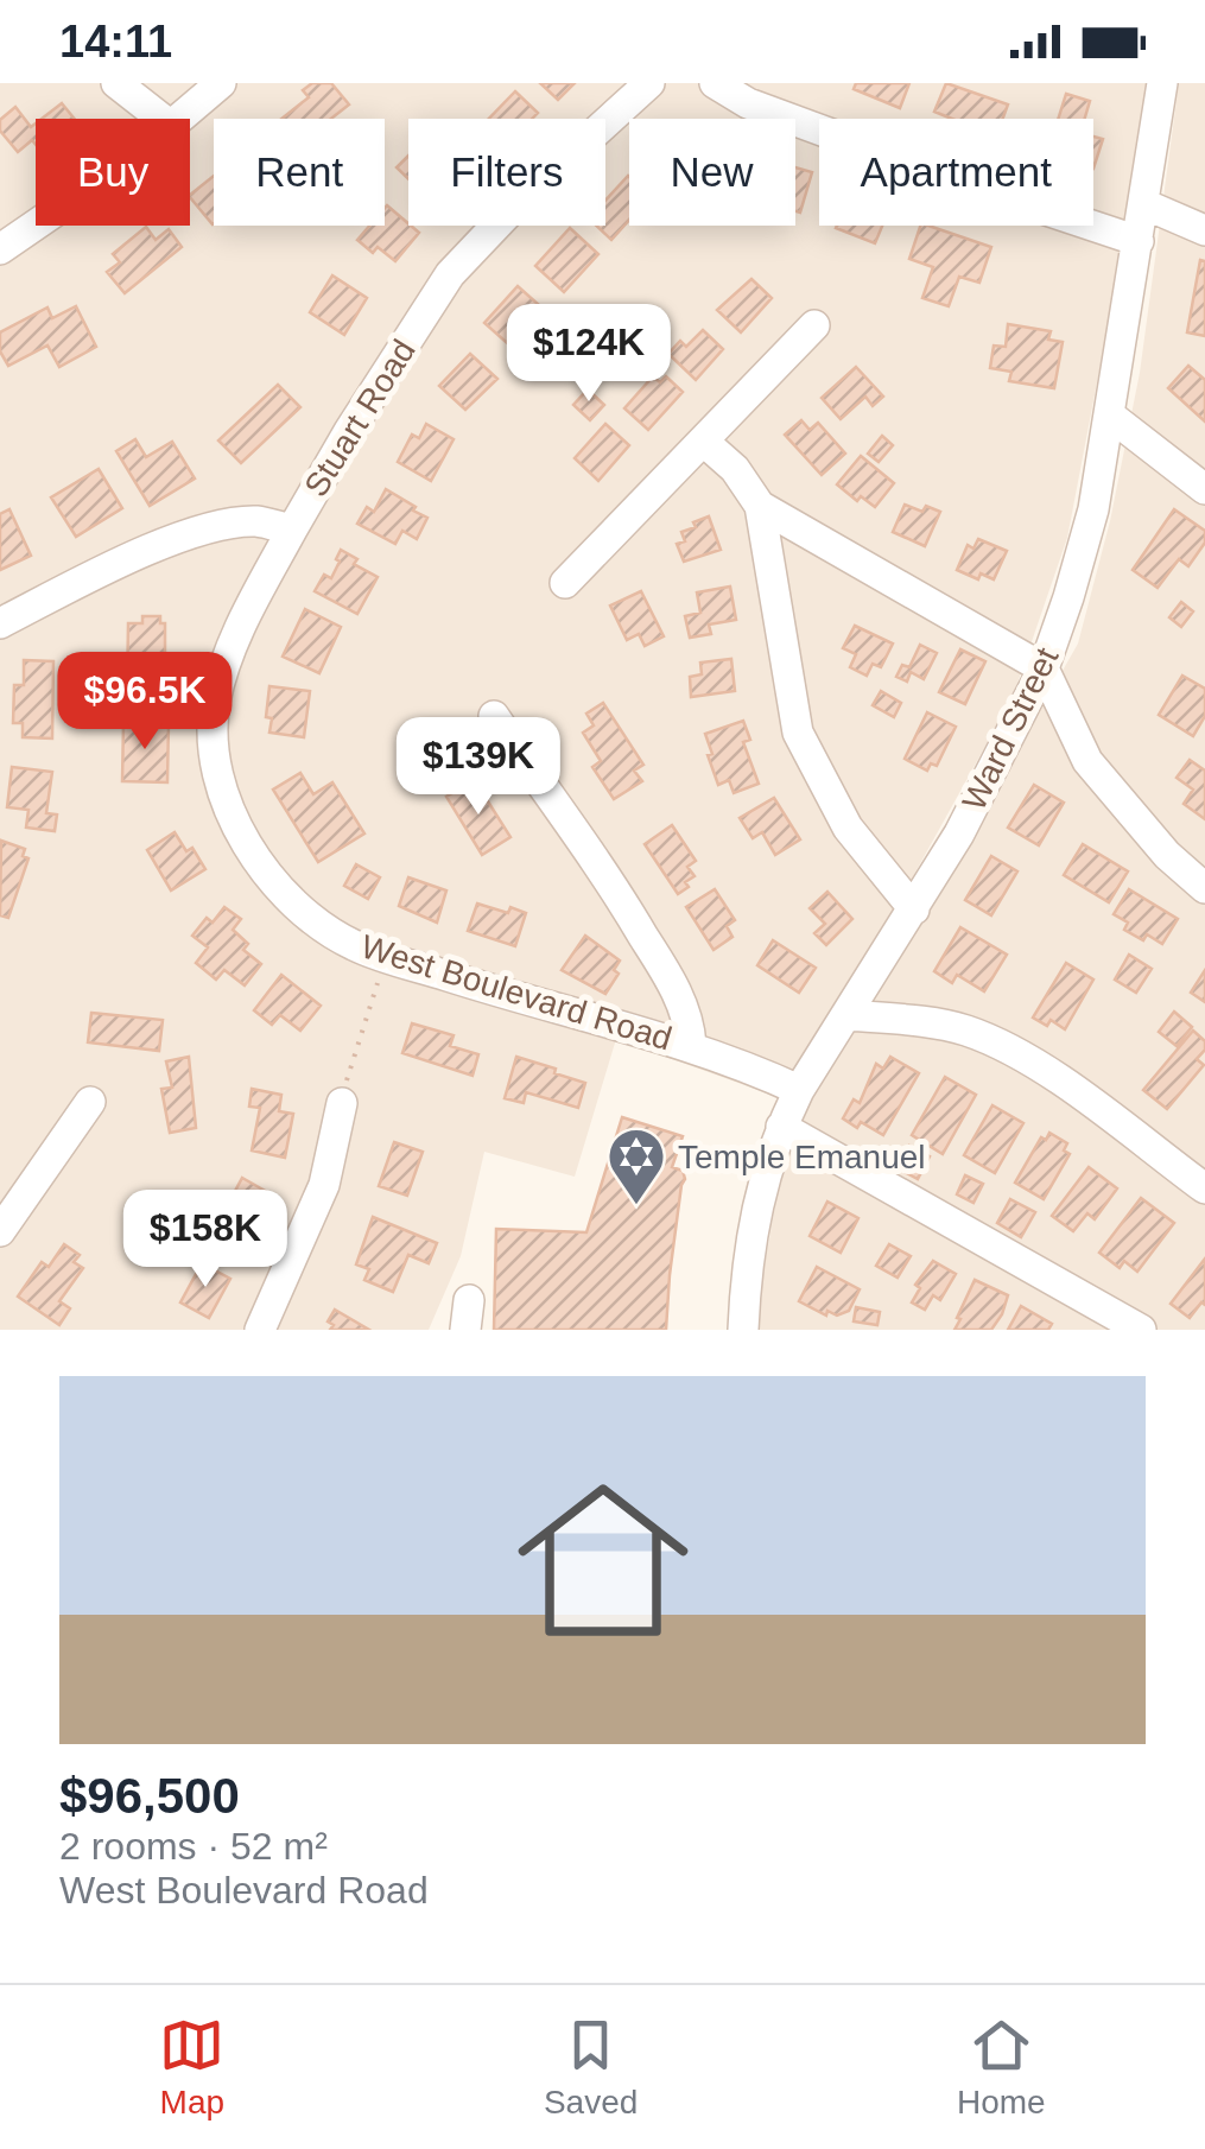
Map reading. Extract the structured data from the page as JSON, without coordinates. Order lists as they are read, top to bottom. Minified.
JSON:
{"streets":{"street":["Stuart Road","Ward Street","West Boulevard Road"]},"crossings":[["Stuart Road","West Boulevard Road"],["Ward Street","West Boulevard Road"]],"places":{"synagogue":["Temple Emanuel"]},"page":{"status":"14:11","chip":["Buy","Rent","Filters","New","Apartment"],"price":["$124K","$96.5K","$139K","$158K"],"list":[{"name":"$96,500","note":"2 rooms · 52 m² · West Boulevard Road"}],"tabs":["Map","Saved","Home"]}}
